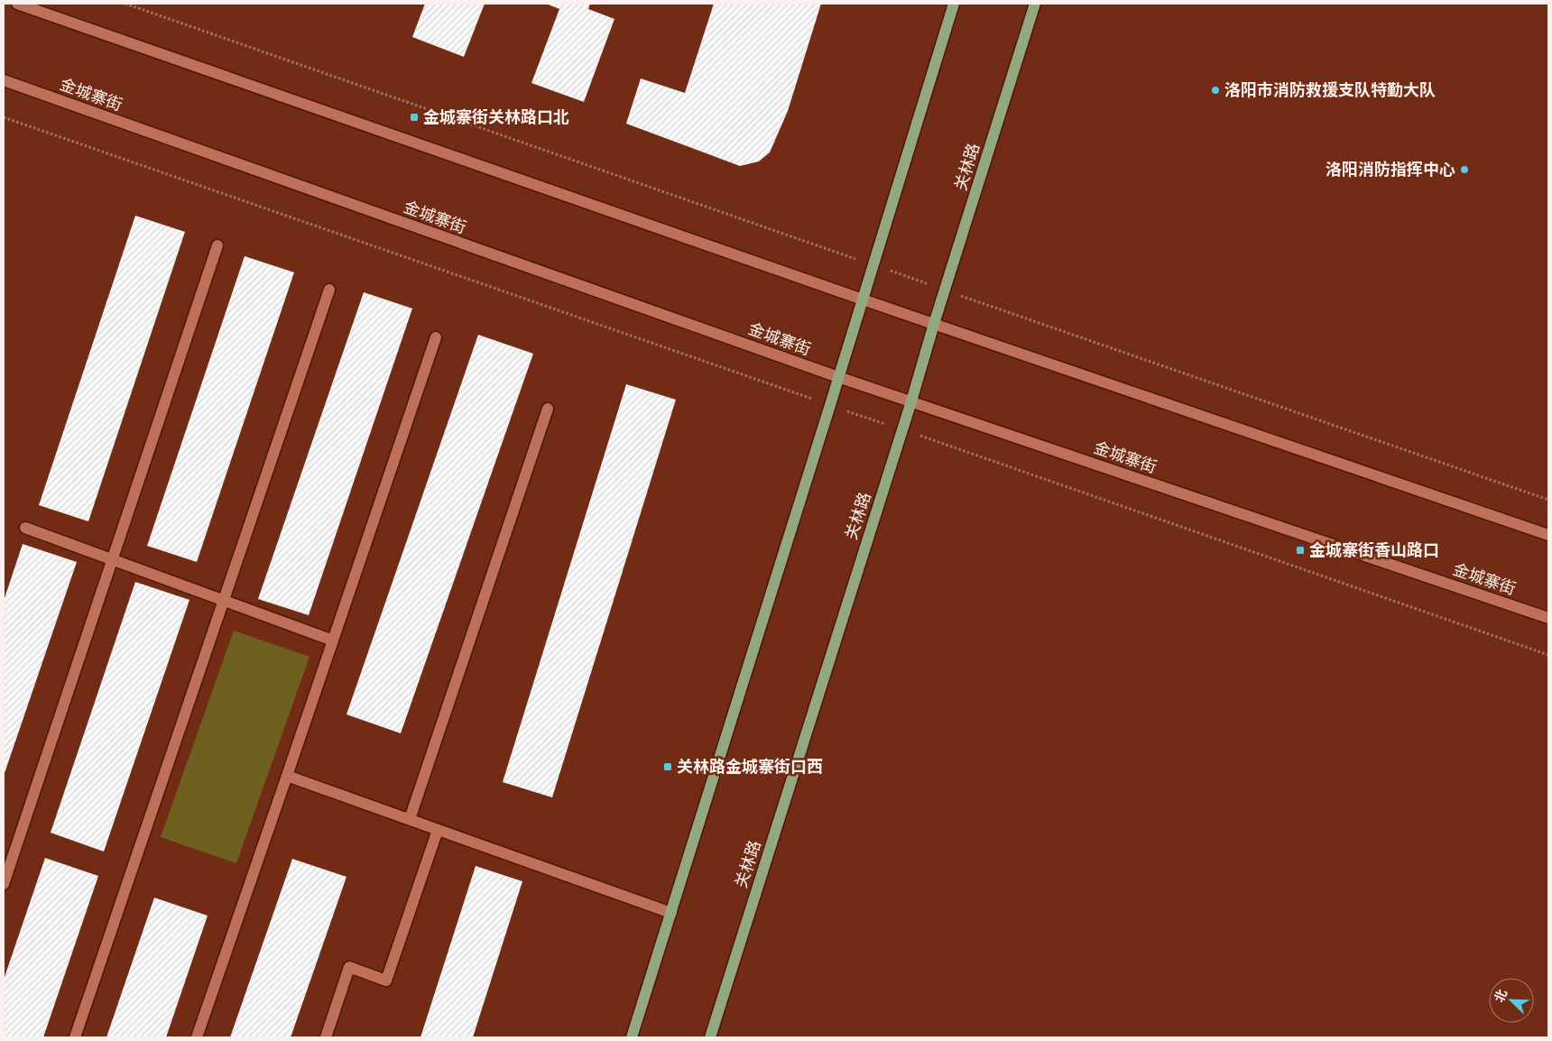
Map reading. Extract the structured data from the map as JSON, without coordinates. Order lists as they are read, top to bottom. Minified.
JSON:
{"streets":{"main road":["金城寨街","关林路"]},"crossings":[["金城寨街","关林路"]],"places":{"other":["洛阳市消防救援支队特勤大队","洛阳消防指挥中心"],"transit":["金城寨街关林路口北","金城寨街香山路口","关林路金城寨街口西"]},"north":"top left"}
